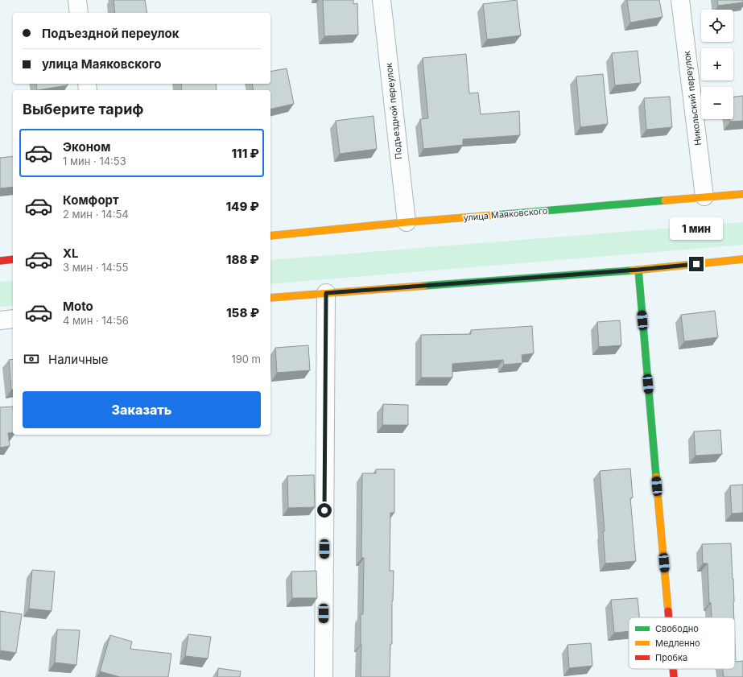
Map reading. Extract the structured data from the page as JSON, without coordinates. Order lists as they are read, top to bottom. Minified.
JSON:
{"streets":{"street":["Никольский переулок","Подъездной переулок","улица Маяковского"]},"crossings":[["Никольский переулок","улица Маяковского"],["Подъездной переулок","улица Маяковского"]],"legend":["Свободно","Медленно","Пробка"],"page":{"map_buttons":["+","−"],"banner":["Подъездной переулок","улица Маяковского"],"heading":"Выберите тариф","list":[{"name":"Эконом","note":"1 мин · 14:53","value":"111 ₽"},{"name":"Комфорт","note":"2 мин · 14:54","value":"149 ₽"},{"name":"XL","note":"3 мин · 14:55","value":"188 ₽"},{"name":"Moto","note":"4 мин · 14:56","value":"158 ₽"}],"bubble":"1 мин","pay":["Наличные","190 m"],"buttons":"Заказать"}}
